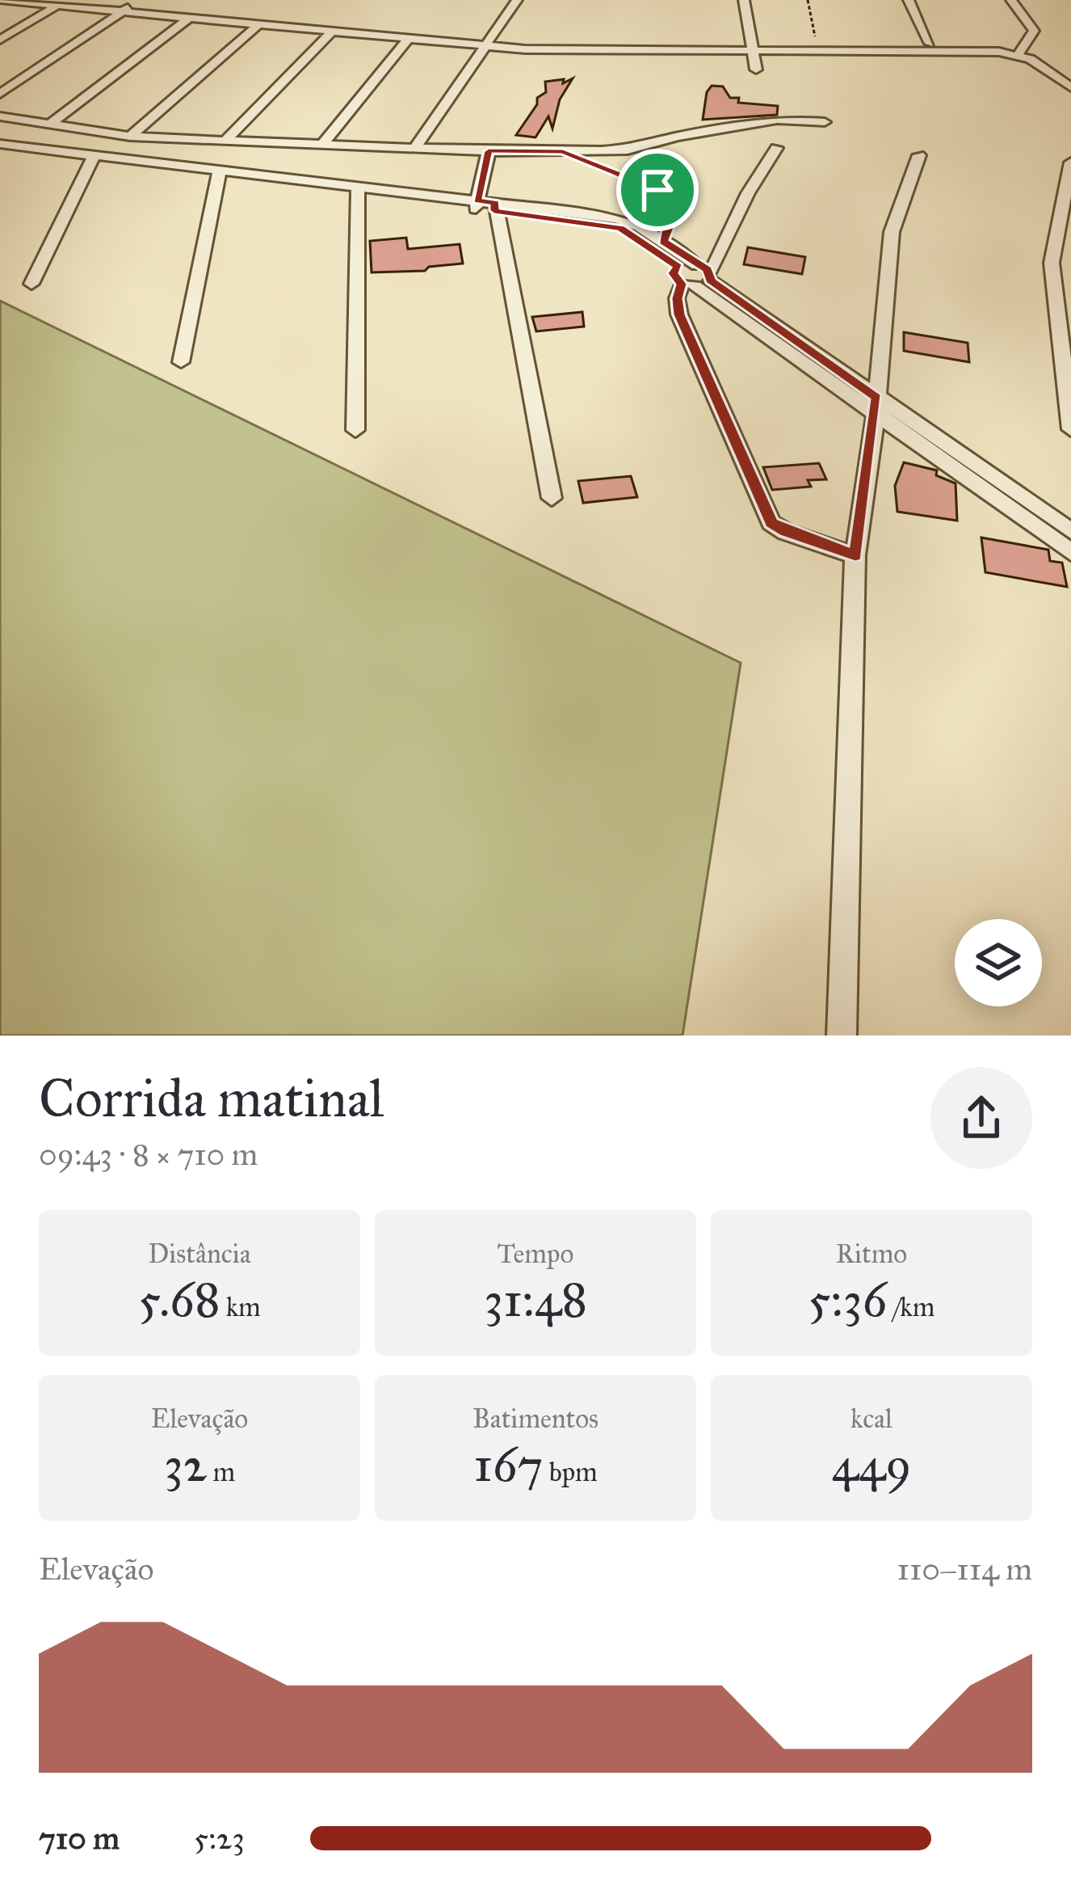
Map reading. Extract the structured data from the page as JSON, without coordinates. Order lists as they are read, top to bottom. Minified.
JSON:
{"page":{"heading":["Corrida matinal","09:43 · 8 × 710 m"],"stats":[["Distância","5.68 km"],["Tempo","31:48"],["Ritmo","5:36 /km"],["Elevação","32 m"],["Batimentos","167 bpm"],["kcal","449"]],"chart":["Elevação","110–114 m"],"list":[{"name":"710 m","note":"5:23"}]}}
